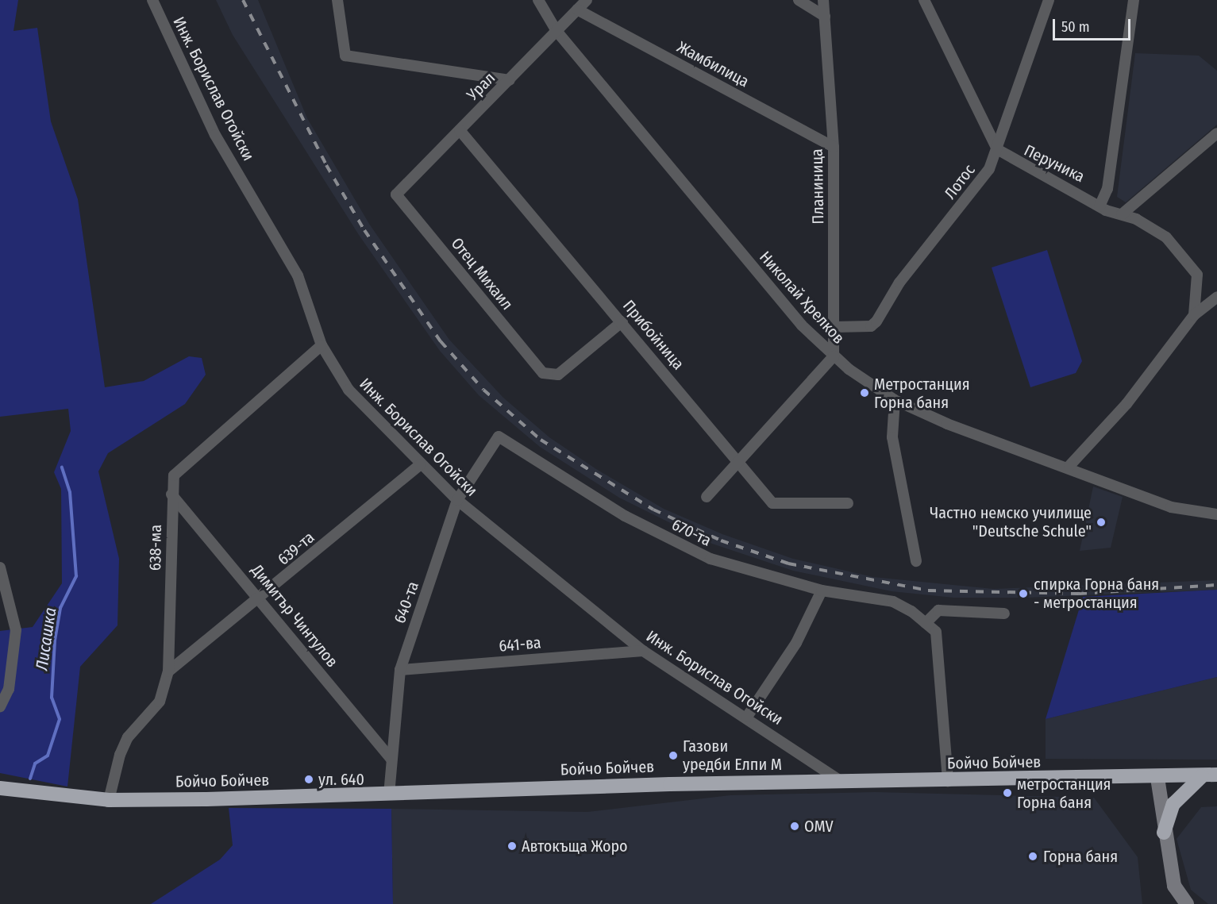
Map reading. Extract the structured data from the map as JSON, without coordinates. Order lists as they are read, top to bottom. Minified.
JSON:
{"streets":{"highway":["Бойчо Бойчев"],"street":["Жамбилица","Урал","Инж. Борислав Огойски","Перуника","Лотос","Планиница","Отец Михаил","Николай Хрелков","Прибойница","670-та","638-ма","639-та","640-та","Димитър Чинтулов","641-ва"]},"crossings":[["Жамбилица","Урал"],["Жамбилица","Планиница"],["Урал","Отец Михаил"],["Урал","Николай Хрелков"],["Урал","Прибойница"],["Инж. Борислав Огойски","638-ма"],["Инж. Борислав Огойски","639-та"],["Инж. Борислав Огойски","640-та"],["Инж. Борислав Огойски","641-ва"],["Инж. Борислав Огойски","Бойчо Бойчев"],["Перуника","Лотос"],["Лотос","Планиница"],["Планиница","Николай Хрелков"],["Отец Михаил","Прибойница"],["670-та","640-та"],["638-ма","639-та"],["638-ма","Димитър Чинтулов"],["638-ма","Бойчо Бойчев"],["639-та","Димитър Чинтулов"],["640-та","Димитър Чинтулов"],["640-та","641-ва"],["640-та","Бойчо Бойчев"]],"water":["Лисашка"],"places":["Метростанция Горна баня","Частно немско училище \"Deutsche Schule\"","спирка Горна баня - метростанция","Газови уредби Елпи М","ул. 640","метростанция Горна баня","OMV","Автокъща Жоро","Горна баня"],"scale_bar":"50 m"}
